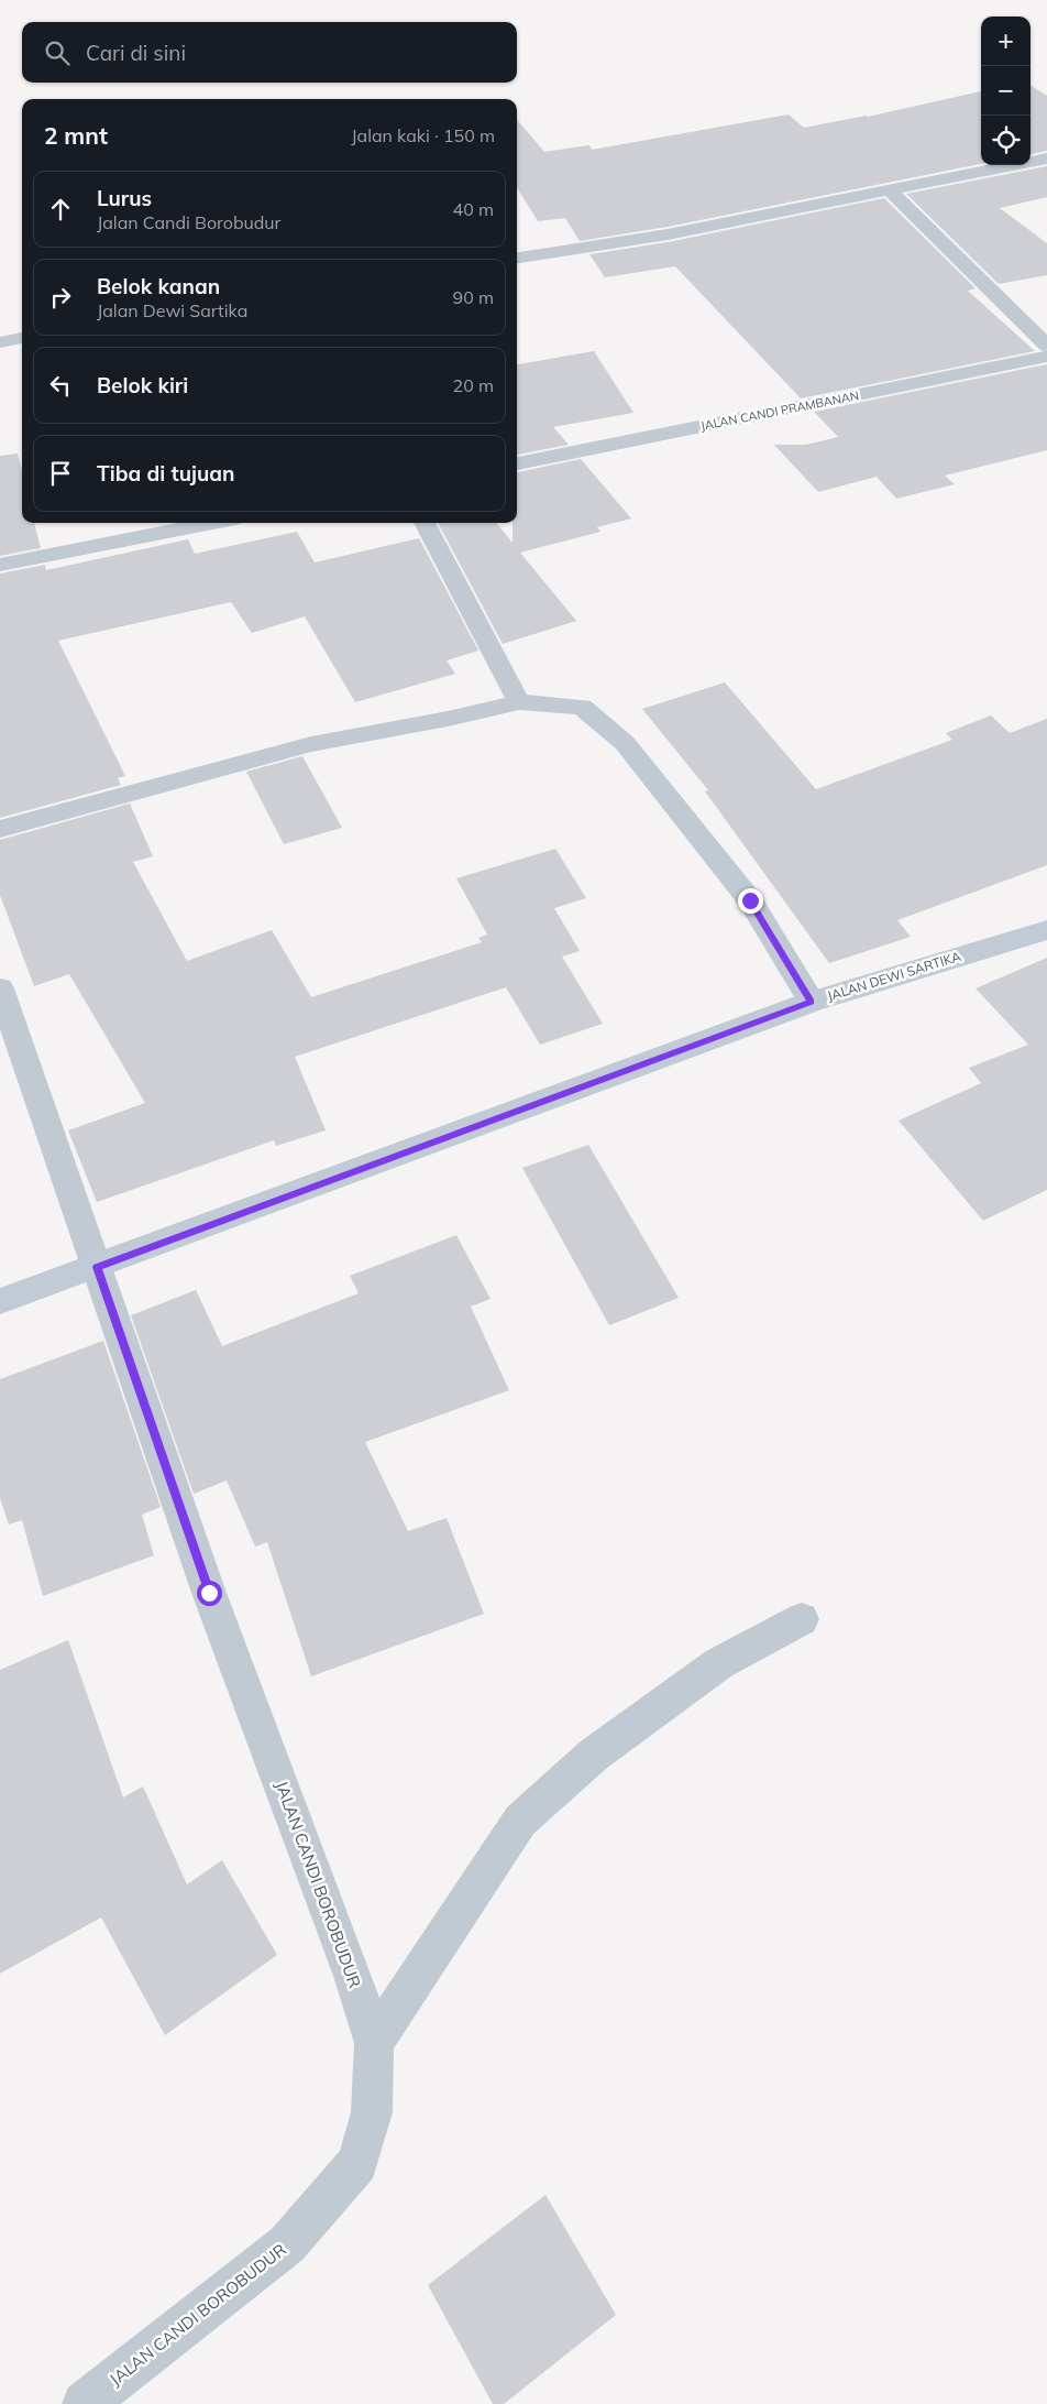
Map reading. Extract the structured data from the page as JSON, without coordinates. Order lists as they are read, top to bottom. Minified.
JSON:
{"streets":{"street":["JALAN CANDI PRAMBANAN","JALAN DEWI SARTIKA","JALAN CANDI BOROBUDUR"]},"crossings":[["JALAN DEWI SARTIKA","JALAN CANDI BOROBUDUR"]],"page":{"map_buttons":["+","−"],"search":"Cari di sini","heading":["2 mnt","Jalan kaki · 150 m"],"list":[["Lurus","Jalan Candi Borobudur","40 m"],["Belok kanan","Jalan Dewi Sartika","90 m"],["Belok kiri","20 m"],"Tiba di tujuan"]}}
